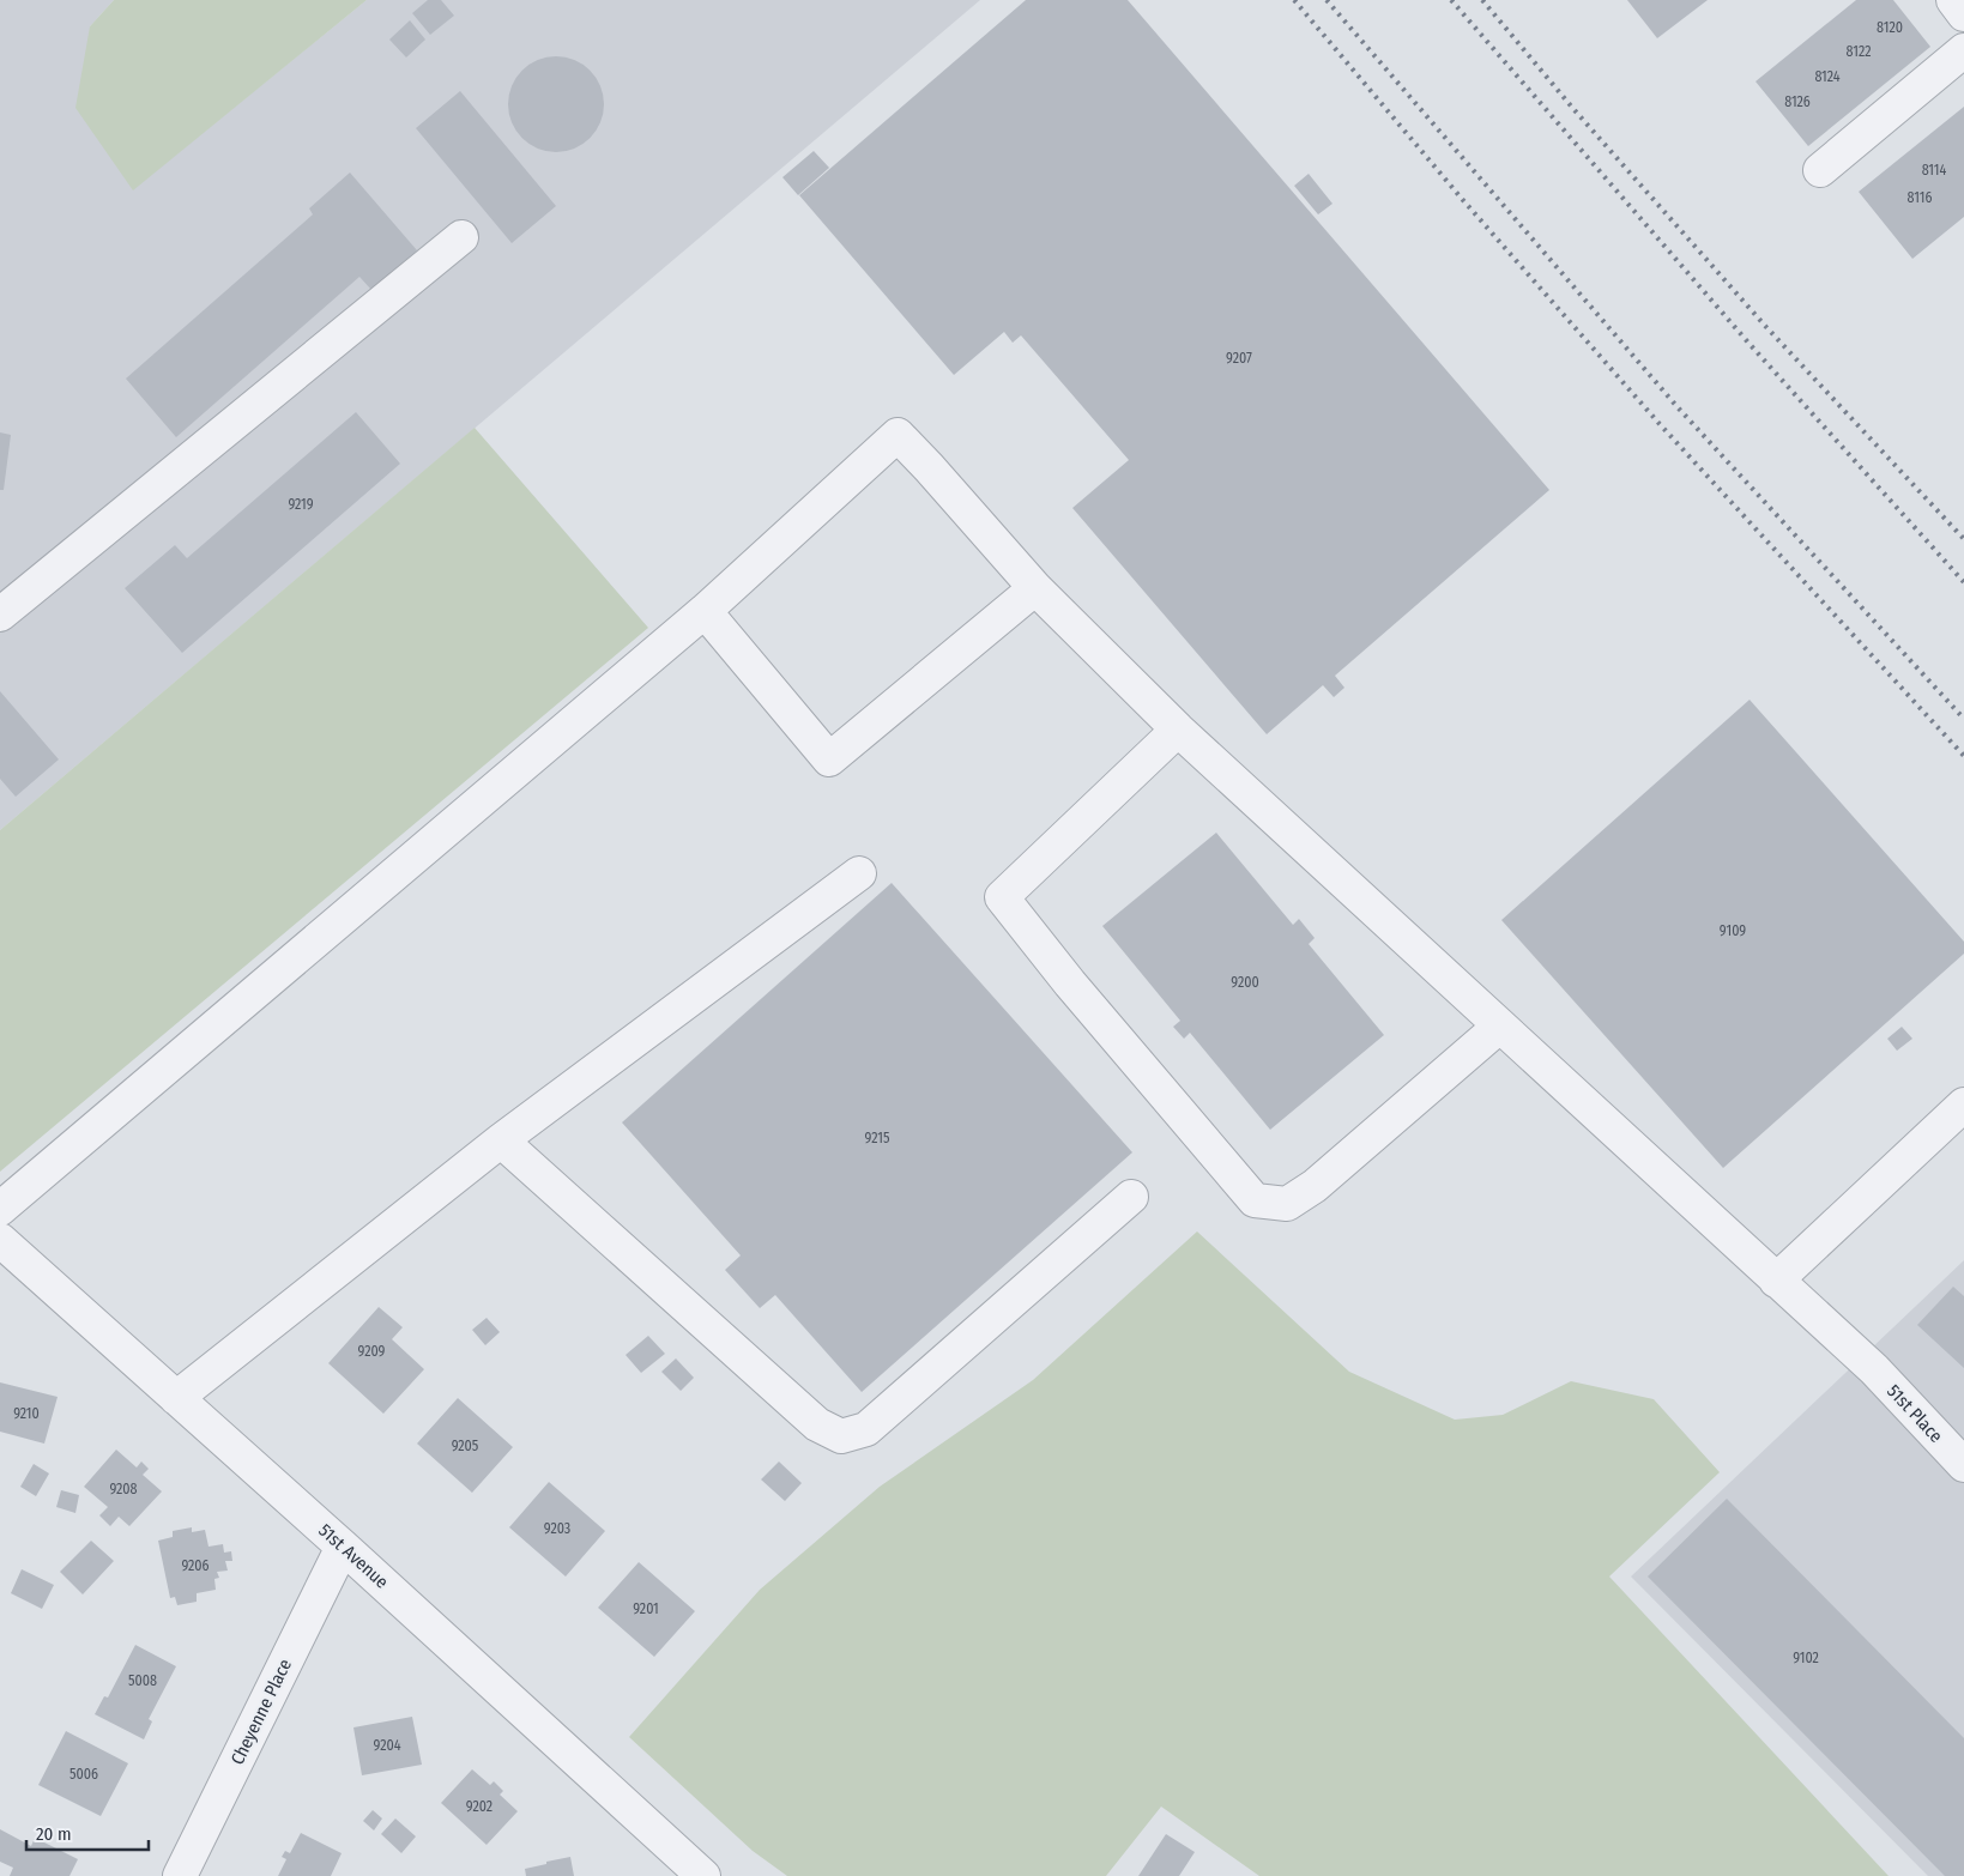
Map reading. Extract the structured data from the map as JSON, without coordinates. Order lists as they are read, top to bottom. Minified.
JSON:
{"streets":{"street":["51st Place","51st Avenue","Cheyenne Place"]},"crossings":[["51st Avenue","Cheyenne Place"]],"house_numbers":["8120","8122","8124","8126","8114","8116","9207","9219","9109","9200","9215","9209","9210","9205","9208","9203","9206","9201","9102","5008","9204","5006","9202"],"scale_bar":"20 m"}
